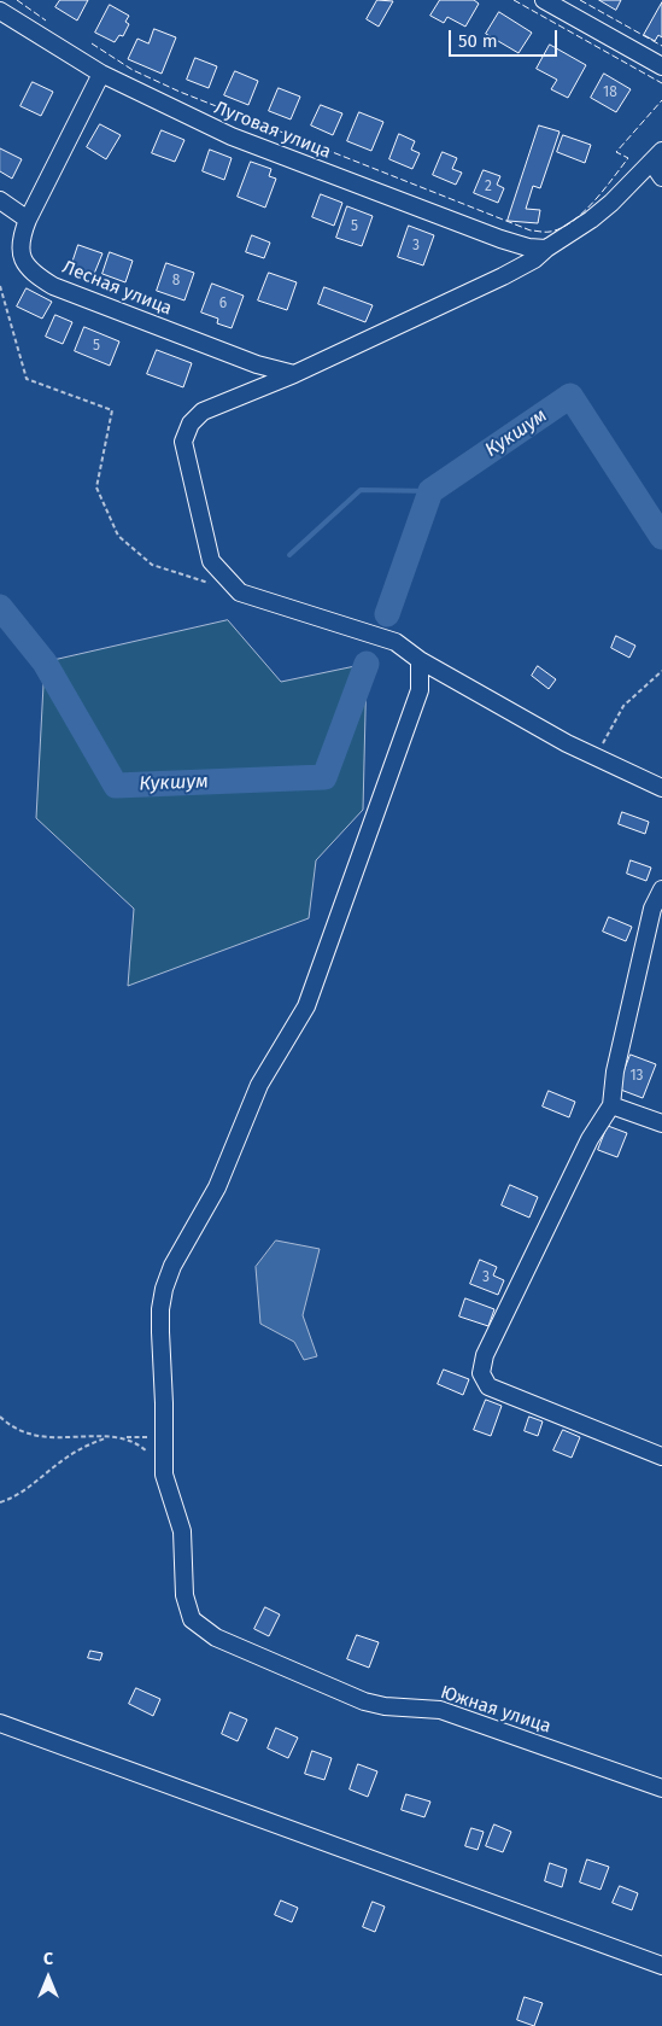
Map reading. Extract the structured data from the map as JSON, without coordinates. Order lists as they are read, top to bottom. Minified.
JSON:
{"streets":{"street":["Луговая улица","Лесная улица","Южная улица"]},"crossings":[["Луговая улица","Лесная улица"]],"water":["Кукшум"],"house_numbers":["18","2","5","3","8","6","5","13","3"],"scale_bar":"50 m","north":"top"}
